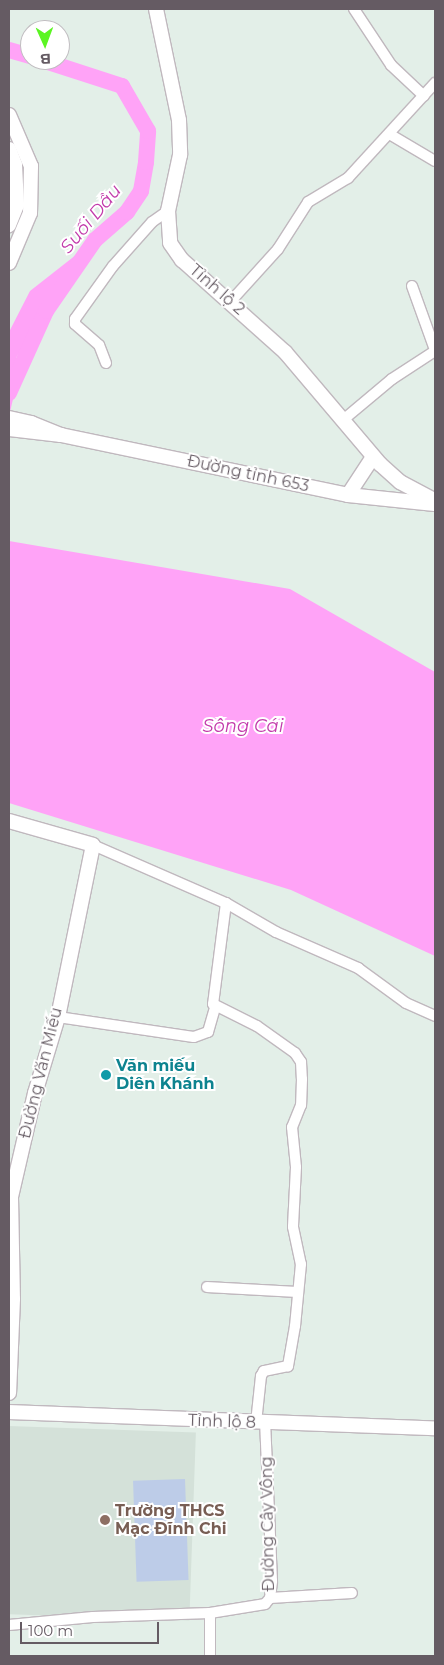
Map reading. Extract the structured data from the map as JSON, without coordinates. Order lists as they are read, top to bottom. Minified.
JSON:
{"streets":{"street":["Tỉnh lộ 2","Đường tỉnh 653","Đường Văn Miếu","Tỉnh lộ 8","Đường Cây Vông"]},"crossings":[["Tỉnh lộ 2","Đường tỉnh 653"],["Tỉnh lộ 8","Đường Cây Vông"]],"water":["Suối Dầu","Sông Cái"],"places":["Văn miếu Diên Khánh","Trường THCS Mạc Đĩnh Chi"],"scale_bar":"100 m","north":"bottom"}
